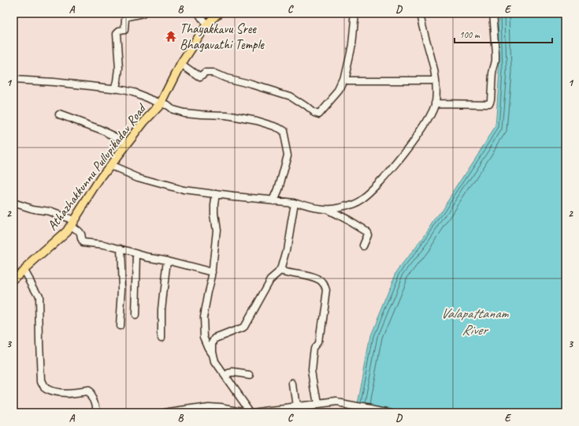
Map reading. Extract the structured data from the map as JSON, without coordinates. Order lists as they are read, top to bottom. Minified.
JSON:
{"streets":{"main road":["Athazhakkunnu Pullupikadav Road"]},"water":["Valapattanam River"],"places":{"temple":["Thayakkavu Sree Bhagavathi Temple"]},"scale_bar":"100 m","grid":{"columns":["A","B","C","D","E"],"rows":["1","2","3"]}}
